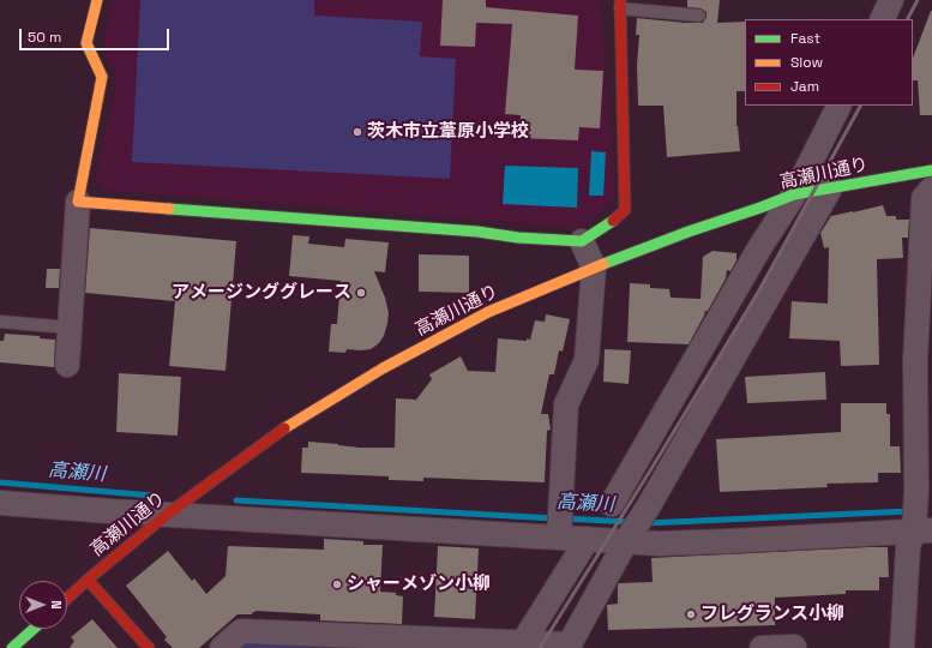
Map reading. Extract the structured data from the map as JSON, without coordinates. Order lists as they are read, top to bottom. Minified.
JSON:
{"streets":{"street":["高瀬川通り"]},"water":["高瀬川"],"places":["茨木市立葦原小学校","アメージンググレース","シャーメゾン小柳","フレグランス小柳"],"legend":["Fast","Slow","Jam"],"scale_bar":"50 m","north":"right"}
